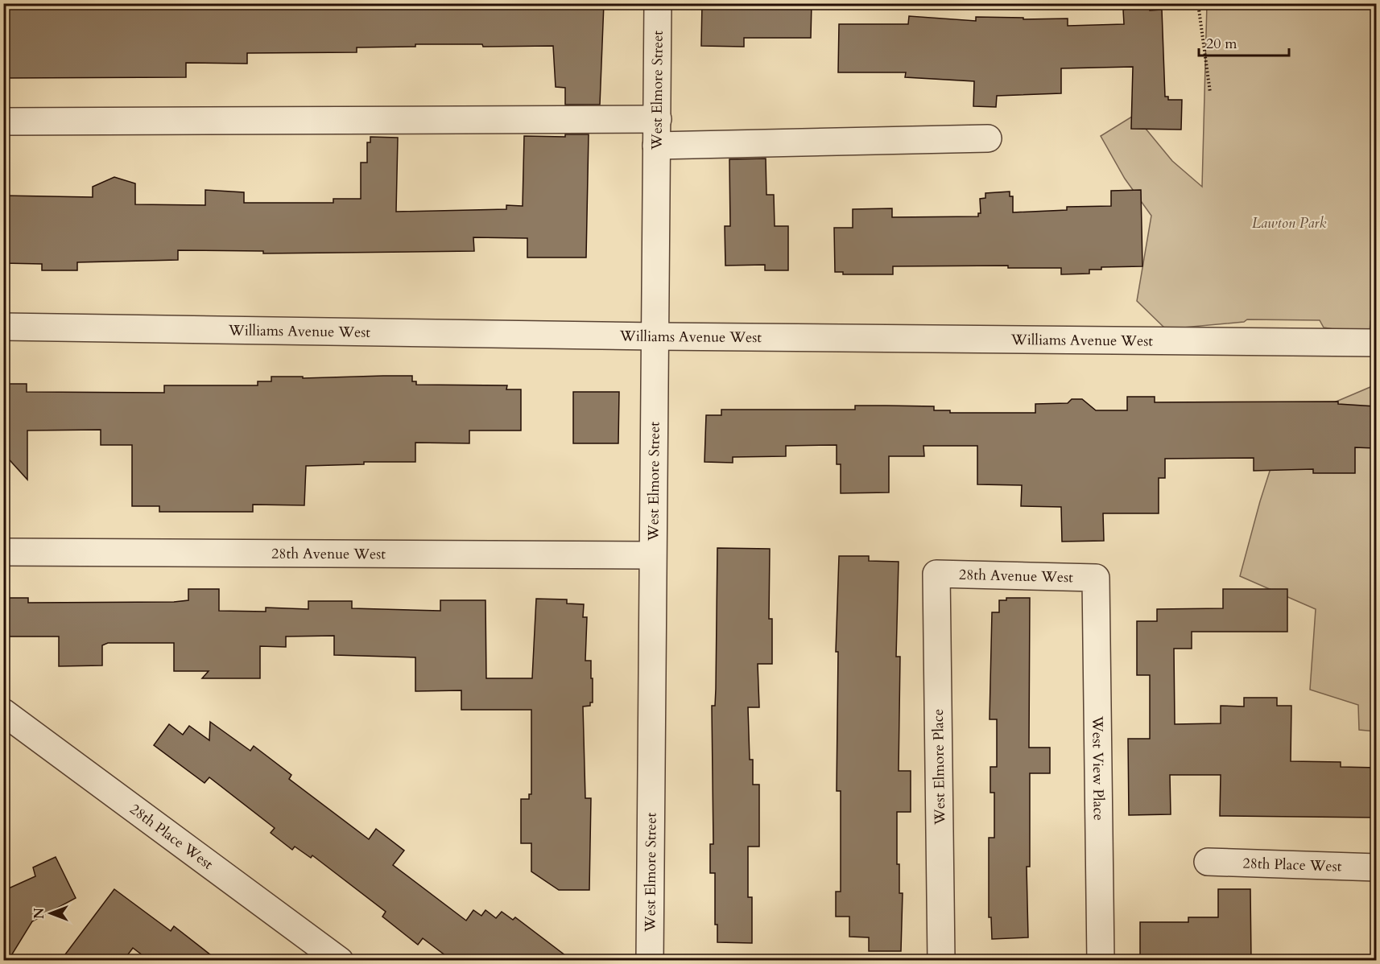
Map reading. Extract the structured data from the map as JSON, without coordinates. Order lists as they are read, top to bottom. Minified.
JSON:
{"streets":{"street":["West Elmore Street","Williams Avenue West","28th Avenue West","West Elmore Place","West View Place","28th Place West"]},"crossings":[["West Elmore Street","Williams Avenue West"],["West Elmore Street","28th Avenue West"],["28th Avenue West","West Elmore Place"],["28th Avenue West","West View Place"]],"parks":["Lawton Park"],"scale_bar":"20 m","north":"left"}
